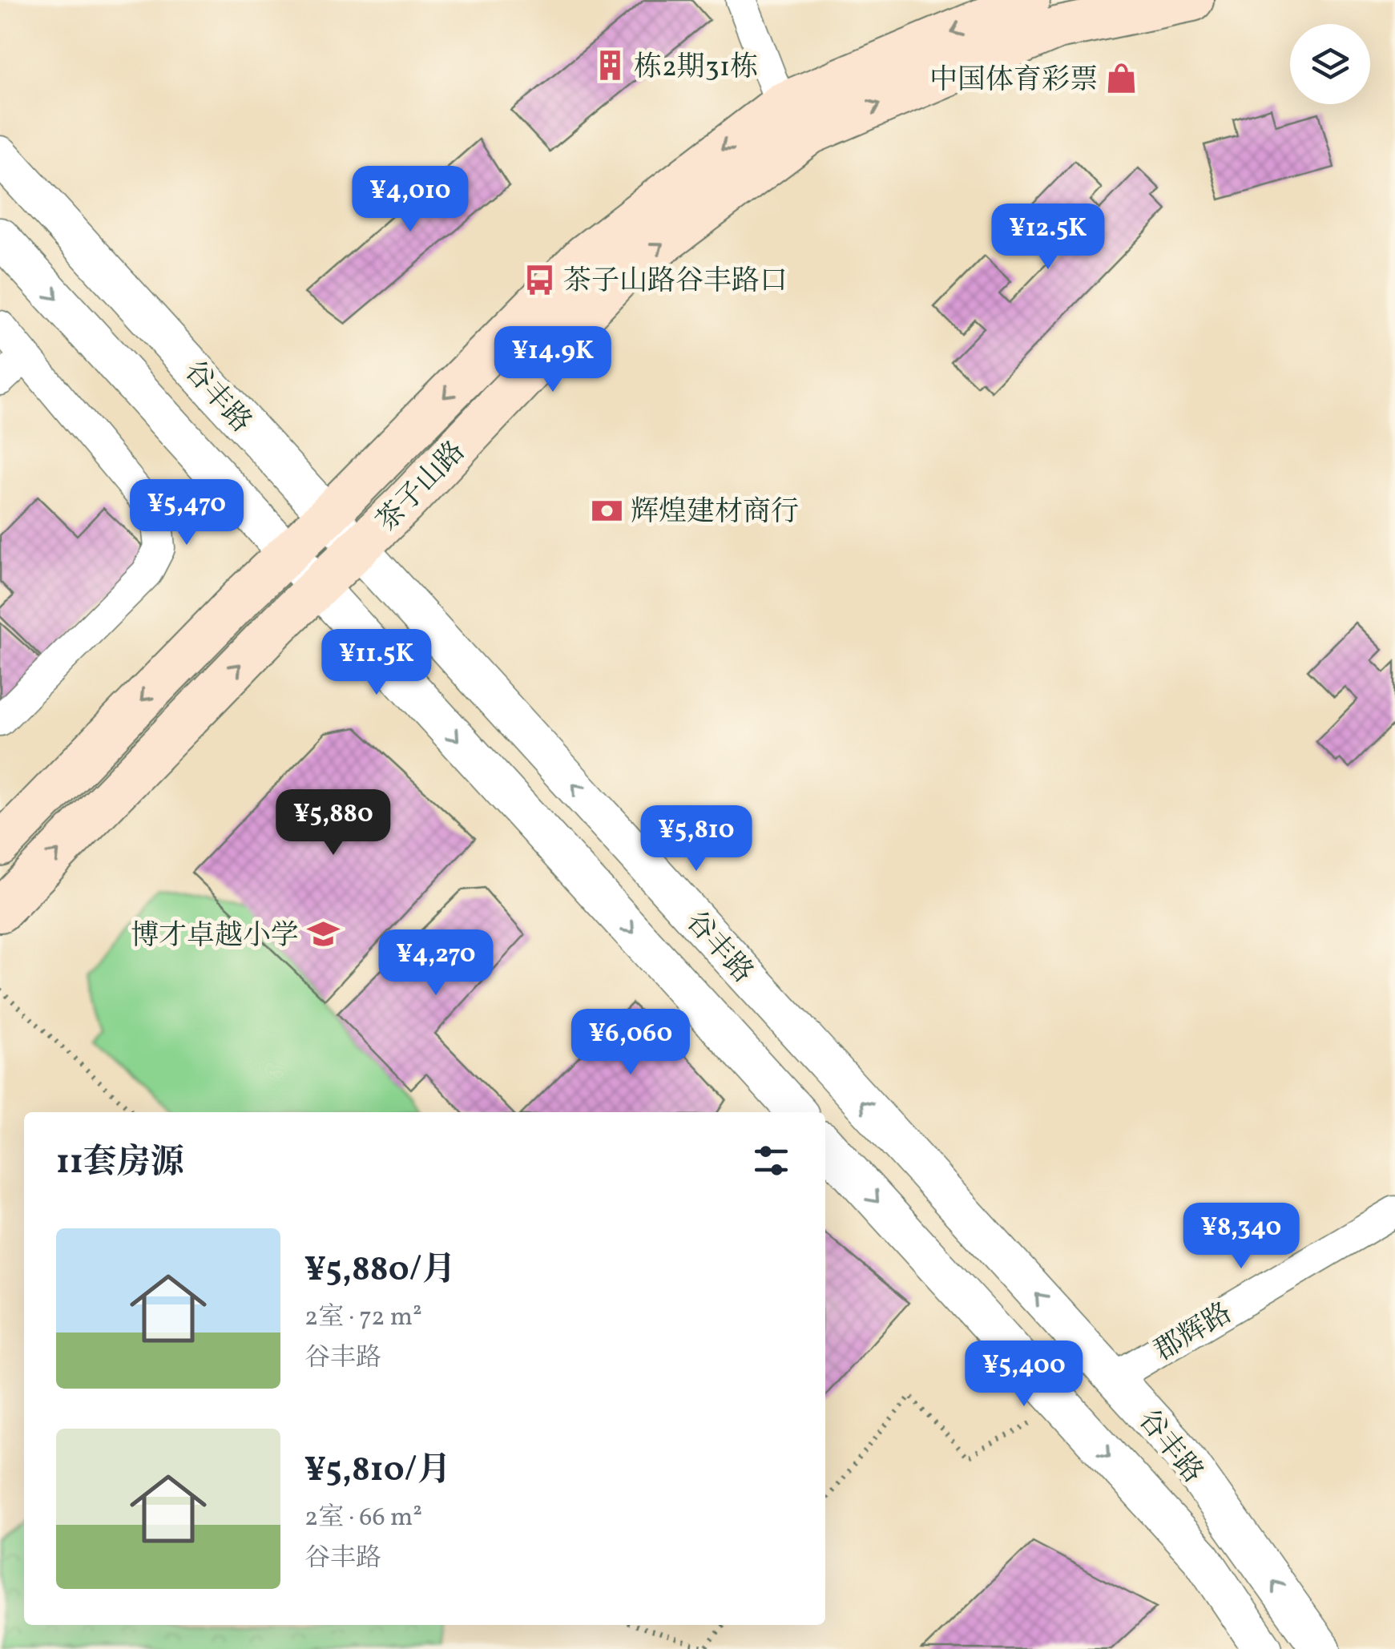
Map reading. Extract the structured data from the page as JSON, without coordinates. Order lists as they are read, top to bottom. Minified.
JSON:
{"streets":{"main road":["茶子山路"],"street":["谷丰路","郡辉路"]},"crossings":[["谷丰路","茶子山路"],["谷丰路","郡辉路"]],"places":{"building":["栋2期31栋"],"shop":["中国体育彩票"],"bus stop":["茶子山路谷丰路口"],"bank":["辉煌建材商行"],"school or university":["博才卓越小学"]},"page":{"price":["¥4,010","¥12.5K","¥14.9K","¥5,470","¥11.5K","¥5,880","¥5,810","¥4,270","¥6,060","¥8,340","¥5,400"],"heading":"11套房源","list":[{"name":"¥5,880/月","note":"2室 · 72 m² · 谷丰路"},{"name":"¥5,810/月","note":"2室 · 66 m² · 谷丰路"}]}}
